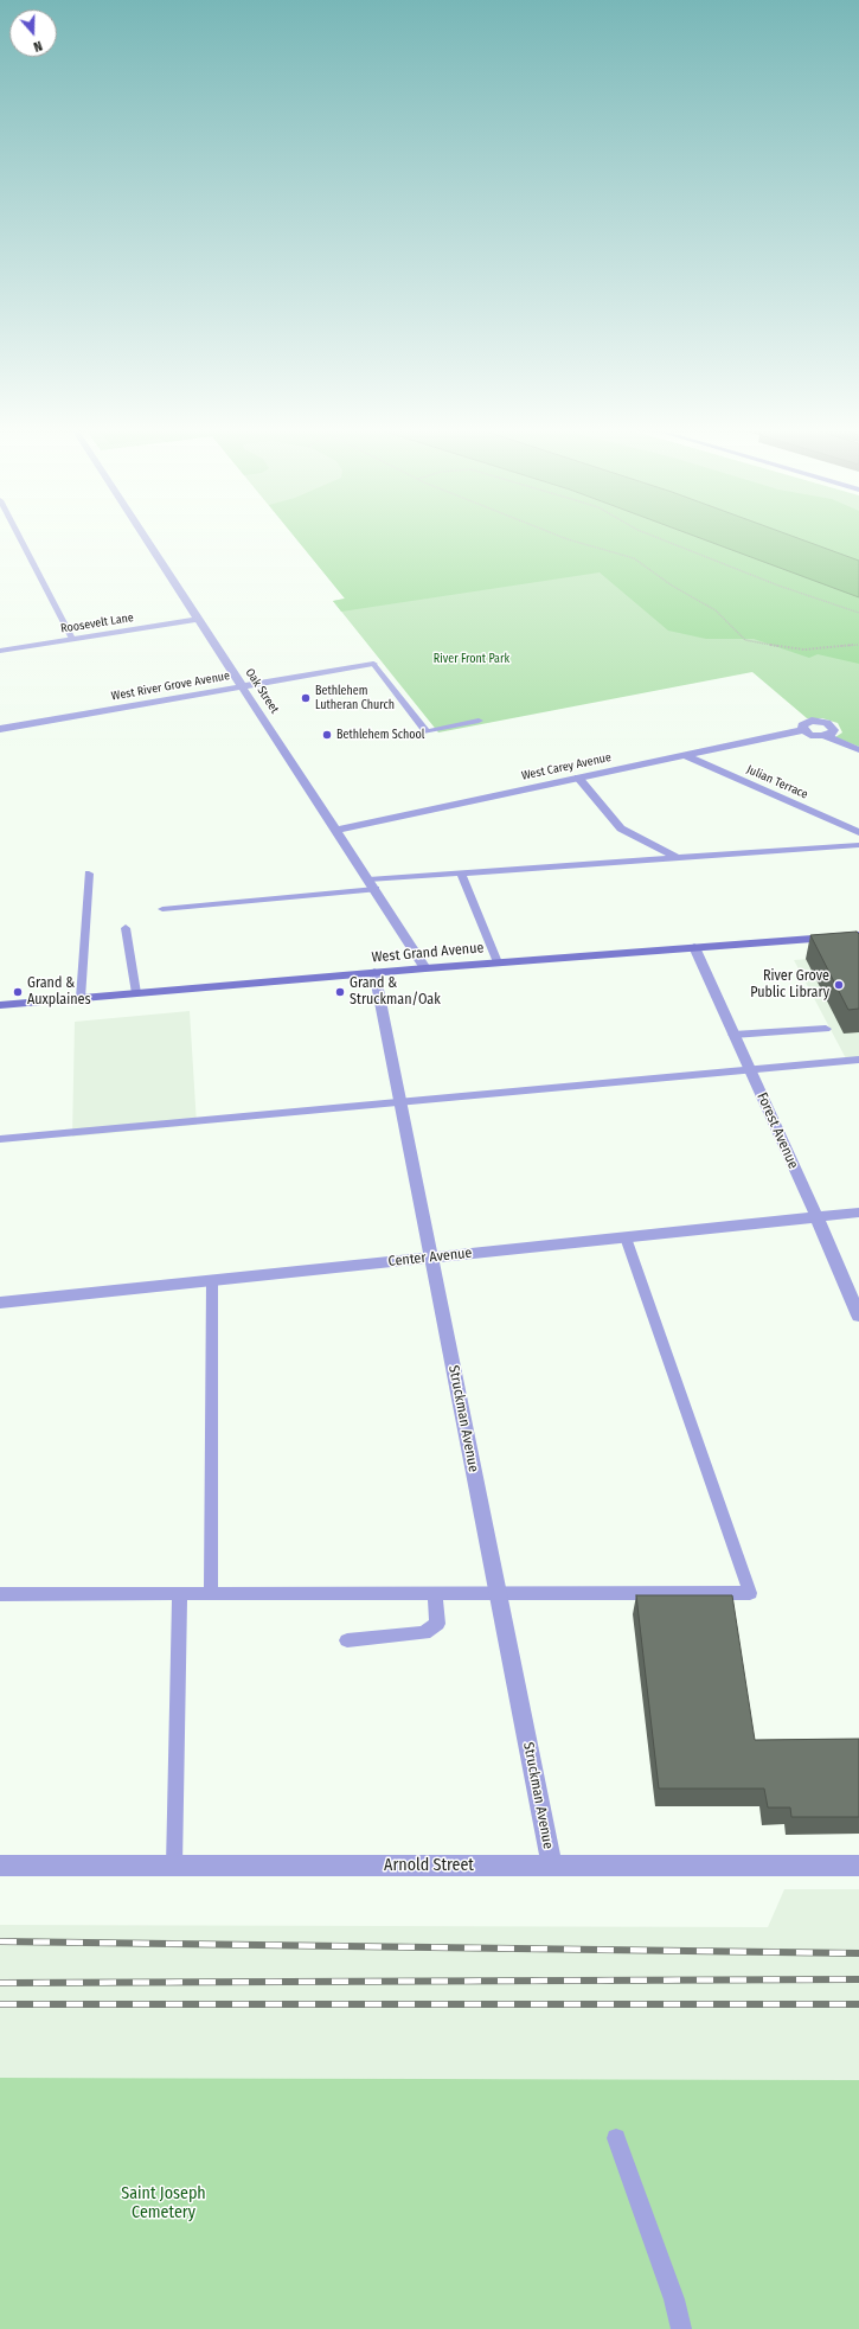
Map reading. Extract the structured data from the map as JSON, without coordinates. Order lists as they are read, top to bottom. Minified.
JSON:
{"streets":{"main road":["West Grand Avenue"],"street":["Roosevelt Lane","West River Grove Avenue","Oak Street","West Carey Avenue","Julian Terrace","Forest Avenue","Center Avenue","Struckman Avenue","Arnold Street"]},"crossings":[["Roosevelt Lane","Oak Street"],["West River Grove Avenue","Oak Street"],["Oak Street","West Carey Avenue"],["Oak Street","West Grand Avenue"],["West Carey Avenue","Julian Terrace"],["West Grand Avenue","Forest Avenue"],["West Grand Avenue","Struckman Avenue"],["Forest Avenue","Center Avenue"],["Center Avenue","Struckman Avenue"],["Struckman Avenue","Arnold Street"]],"parks":["River Front Park","Saint Joseph Cemetery"],"places":["Bethlehem Lutheran Church","Bethlehem School","River Grove Public Library","Grand & Auxplaines","Grand & Struckman/Oak"],"north":"bottom"}
